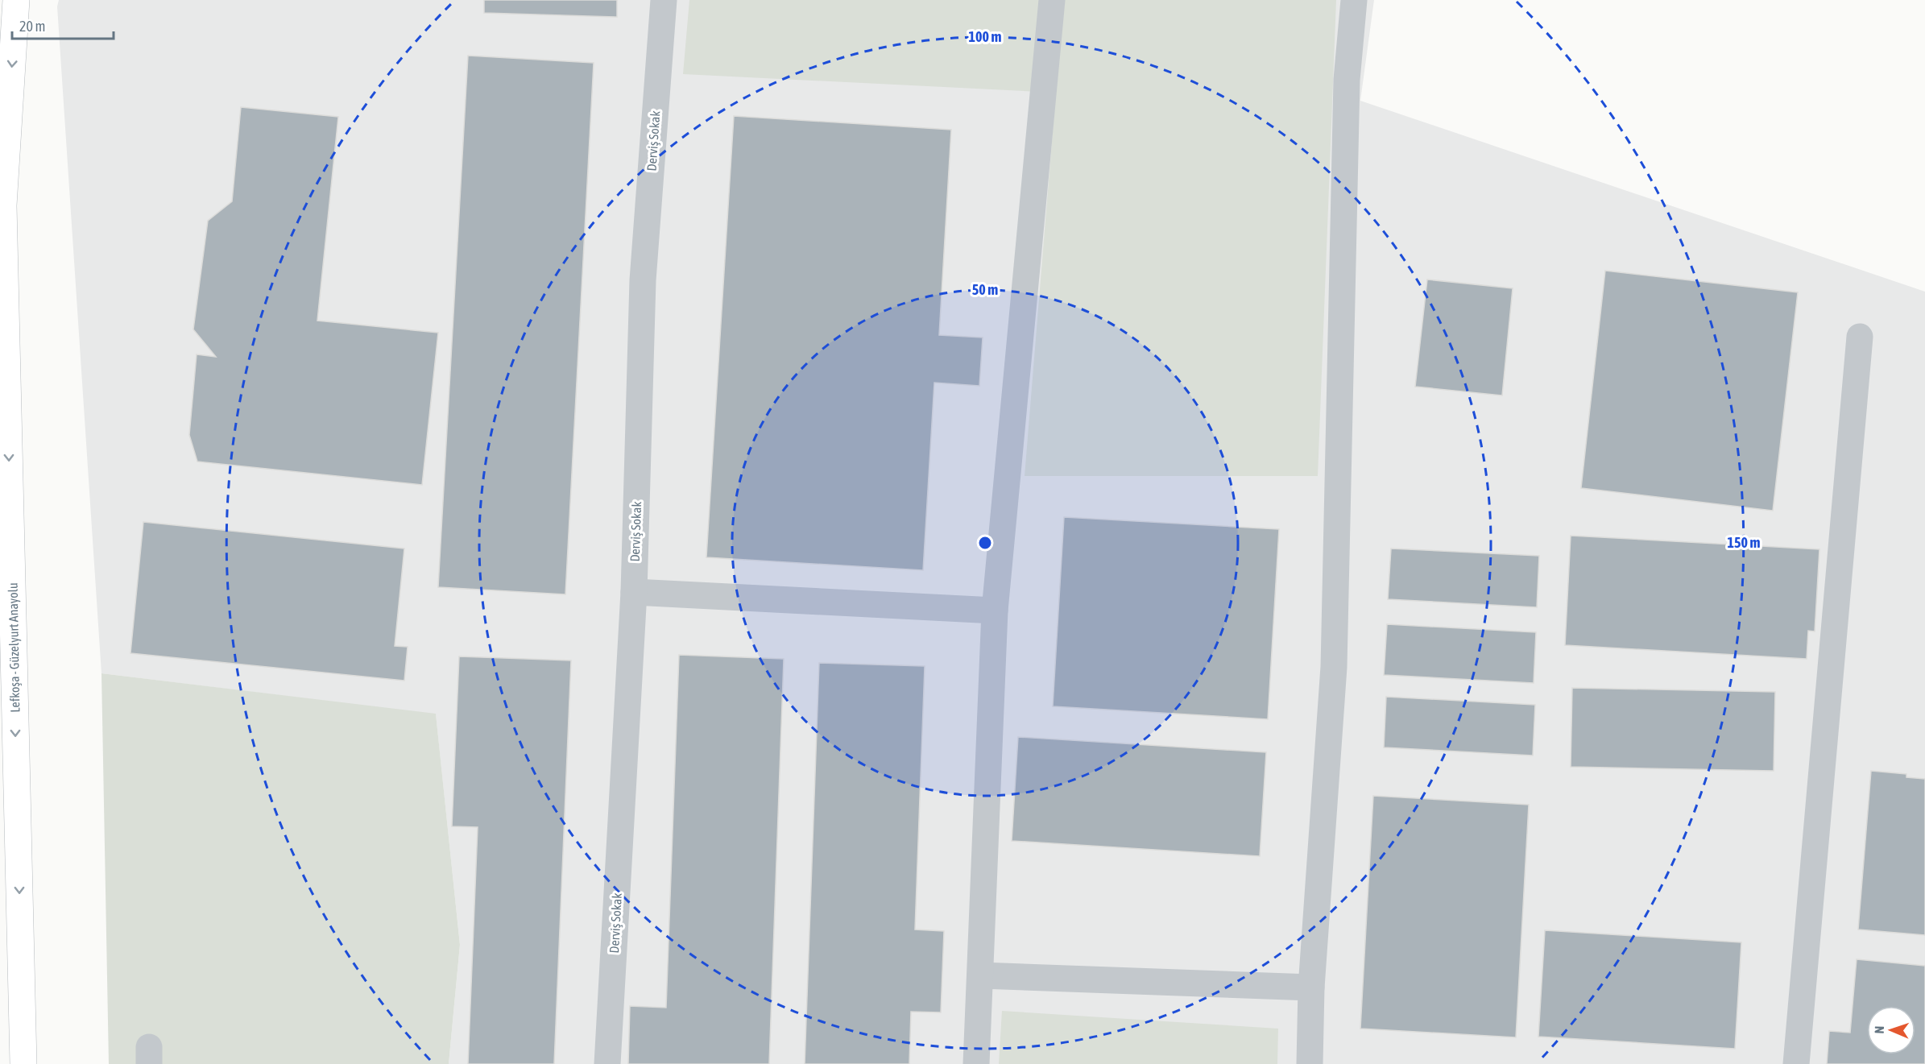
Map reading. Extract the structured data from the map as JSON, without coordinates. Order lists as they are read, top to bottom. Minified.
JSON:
{"streets":{"highway":["Lefkoşa - Güzelyurt Anayolu"],"street":["Derviş Sokak"]},"one_way":["Lefkoşa - Güzelyurt Anayolu"],"scale_bar":"20 m","north":"left","rings":["100 m","50 m","150 m"]}
